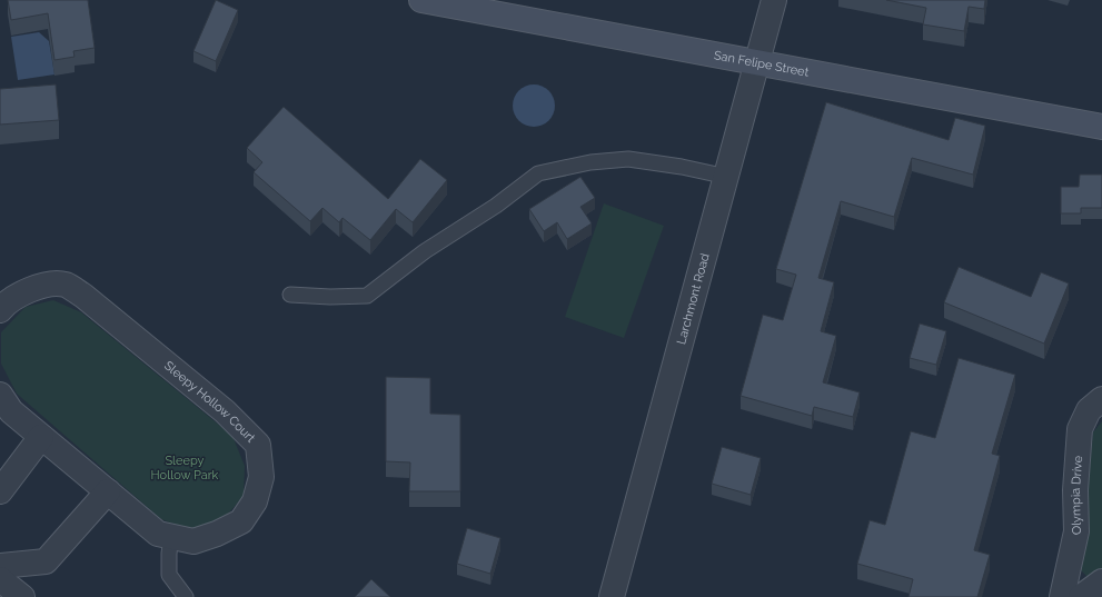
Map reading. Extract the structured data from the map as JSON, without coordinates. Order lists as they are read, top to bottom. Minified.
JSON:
{"streets":{"main road":["San Felipe Street"],"street":["Larchmont Road","Sleepy Hollow Court","Olympia Drive"]},"crossings":[["San Felipe Street","Larchmont Road"]],"parks":["Sleepy Hollow Park"]}
